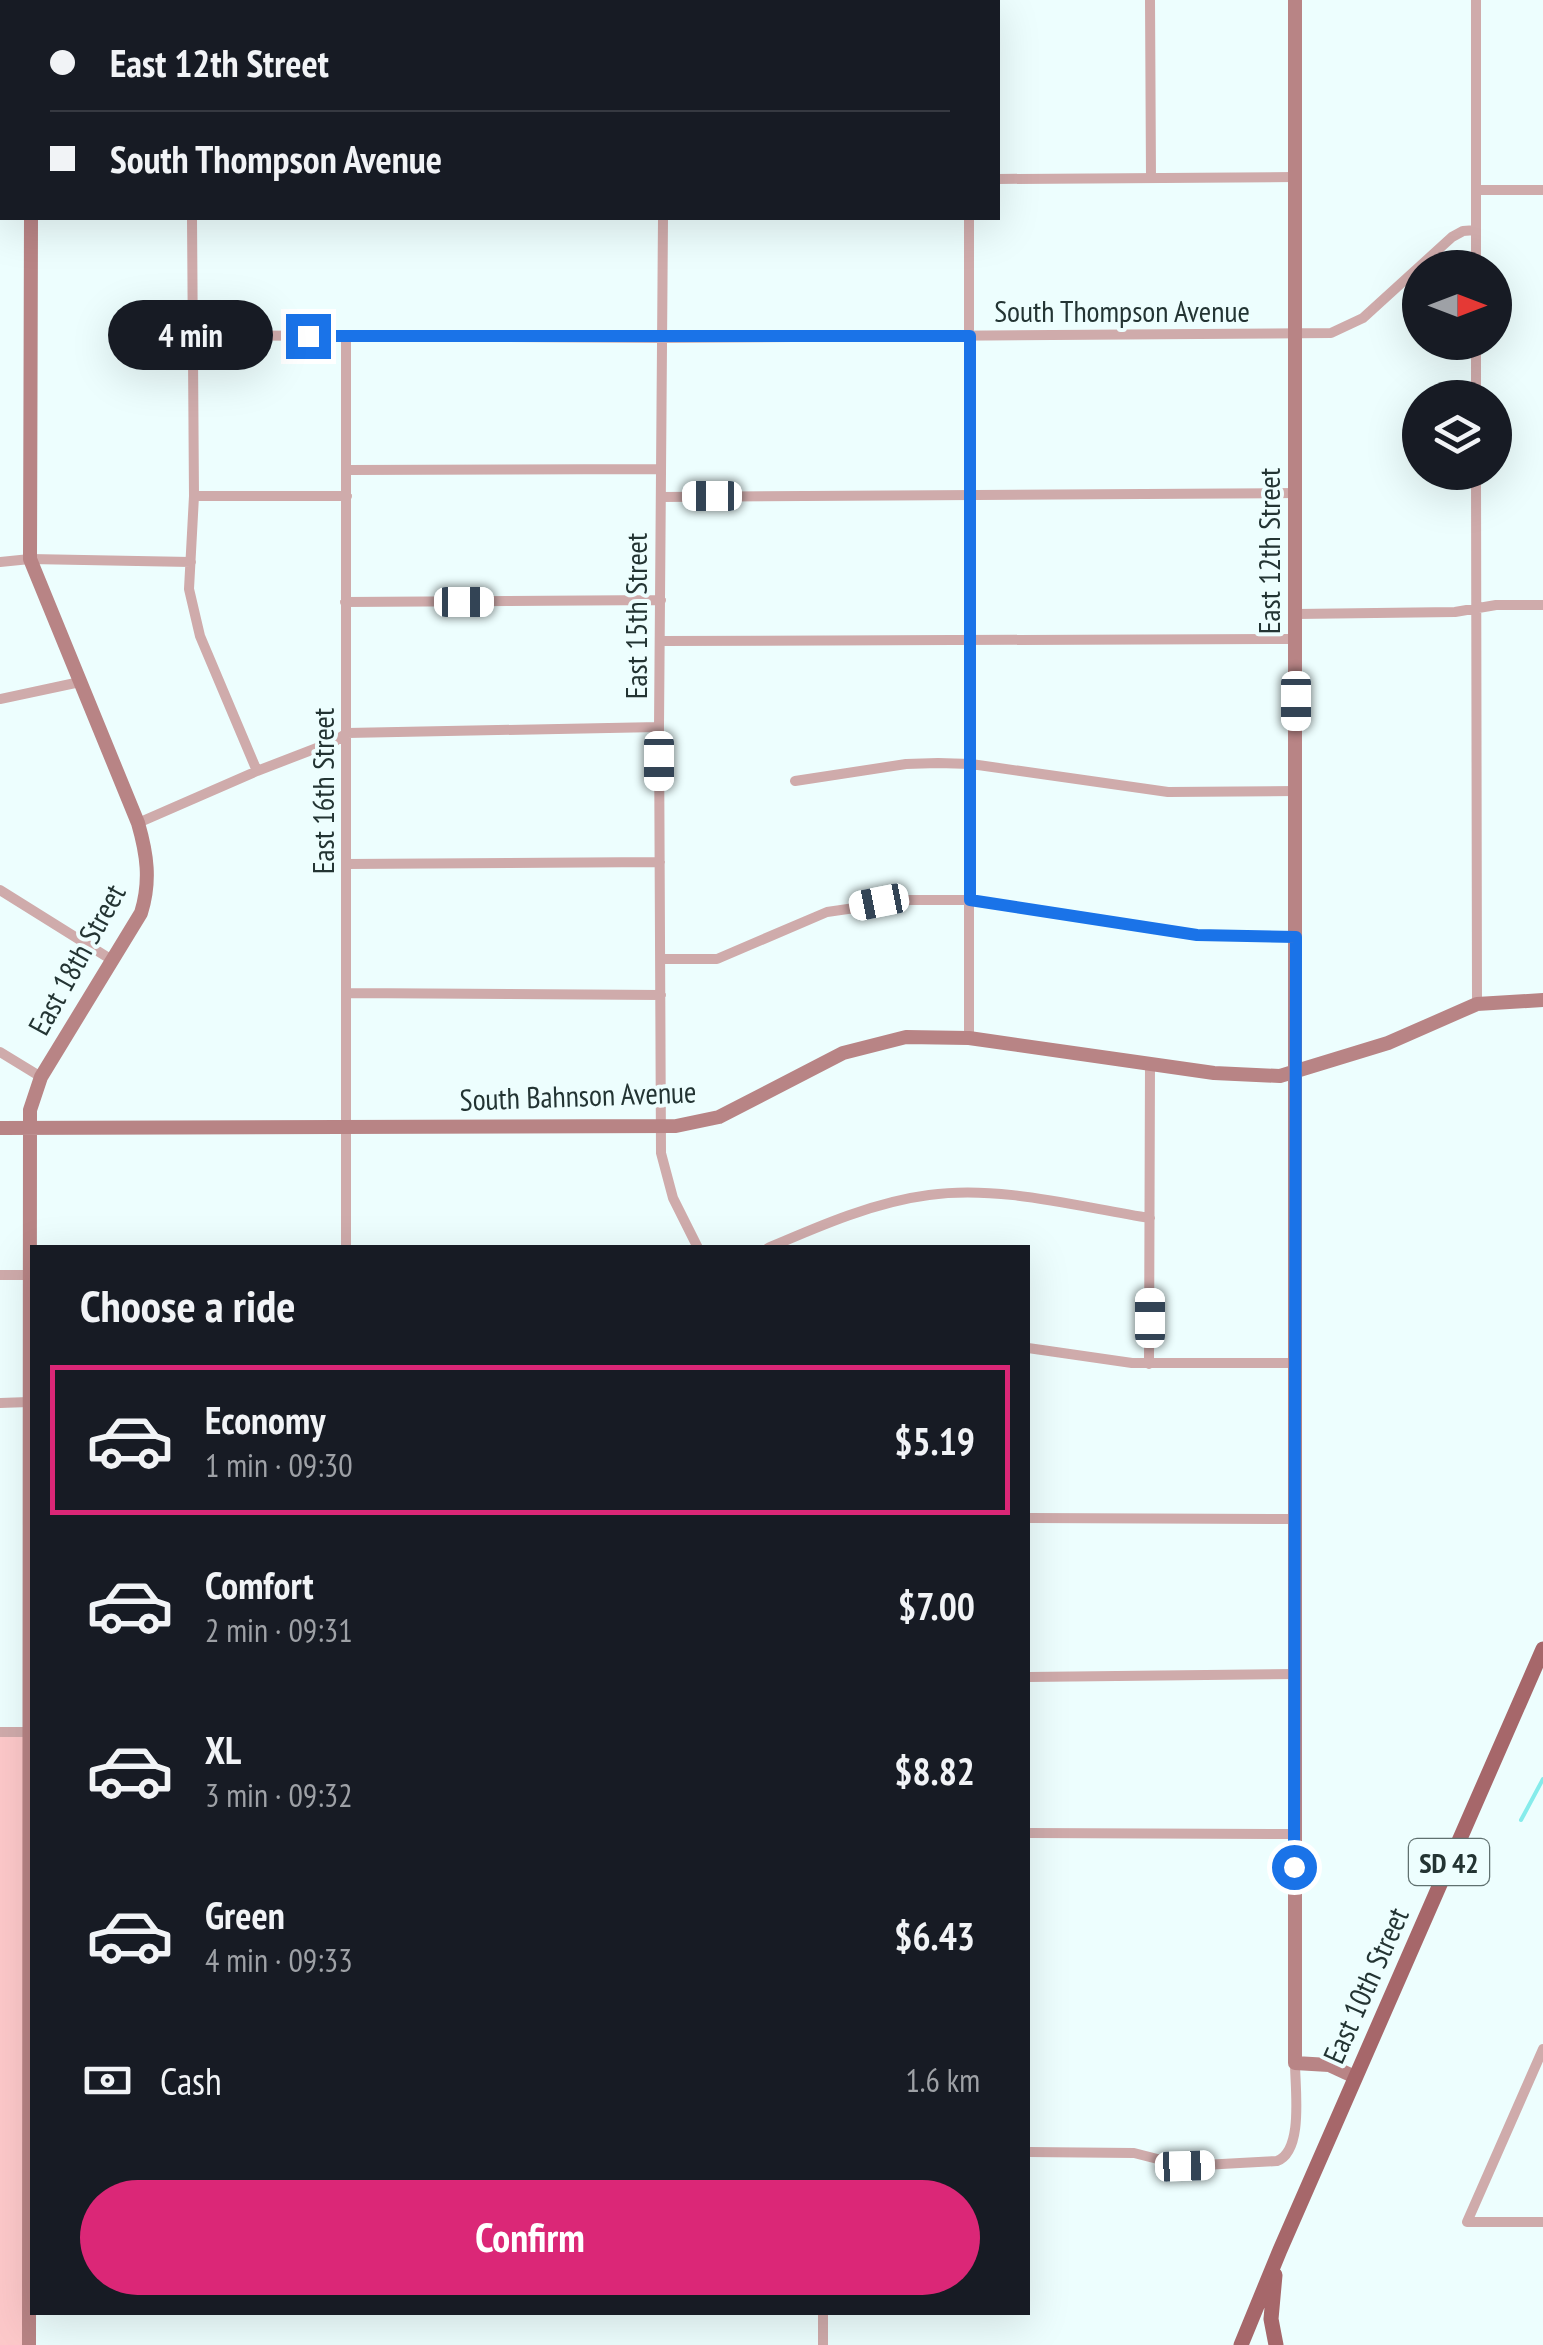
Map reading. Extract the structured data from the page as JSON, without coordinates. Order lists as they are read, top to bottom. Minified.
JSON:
{"streets":{"main road":["SD 42","East 10th Street"],"street":["South Thompson Avenue","East 12th Street","East 15th Street","East 16th Street","East 18th Street","South Bahnson Avenue"]},"crossings":[["South Thompson Avenue","East 12th Street"],["South Thompson Avenue","East 15th Street"],["South Thompson Avenue","East 16th Street"],["East 12th Street","South Bahnson Avenue"],["East 15th Street","South Bahnson Avenue"],["East 16th Street","South Bahnson Avenue"],["East 18th Street","South Bahnson Avenue"]],"north":"right","page":{"banner":["East 12th Street","South Thompson Avenue"],"bubble":"4 min","heading":"Choose a ride","list":[{"name":"Economy","note":"1 min · 09:30","value":"$5.19"},{"name":"Comfort","note":"2 min · 09:31","value":"$7.00"},{"name":"XL","note":"3 min · 09:32","value":"$8.82"},{"name":"Green","note":"4 min · 09:33","value":"$6.43"}],"pay":["Cash","1.6 km"],"buttons":"Confirm"}}
